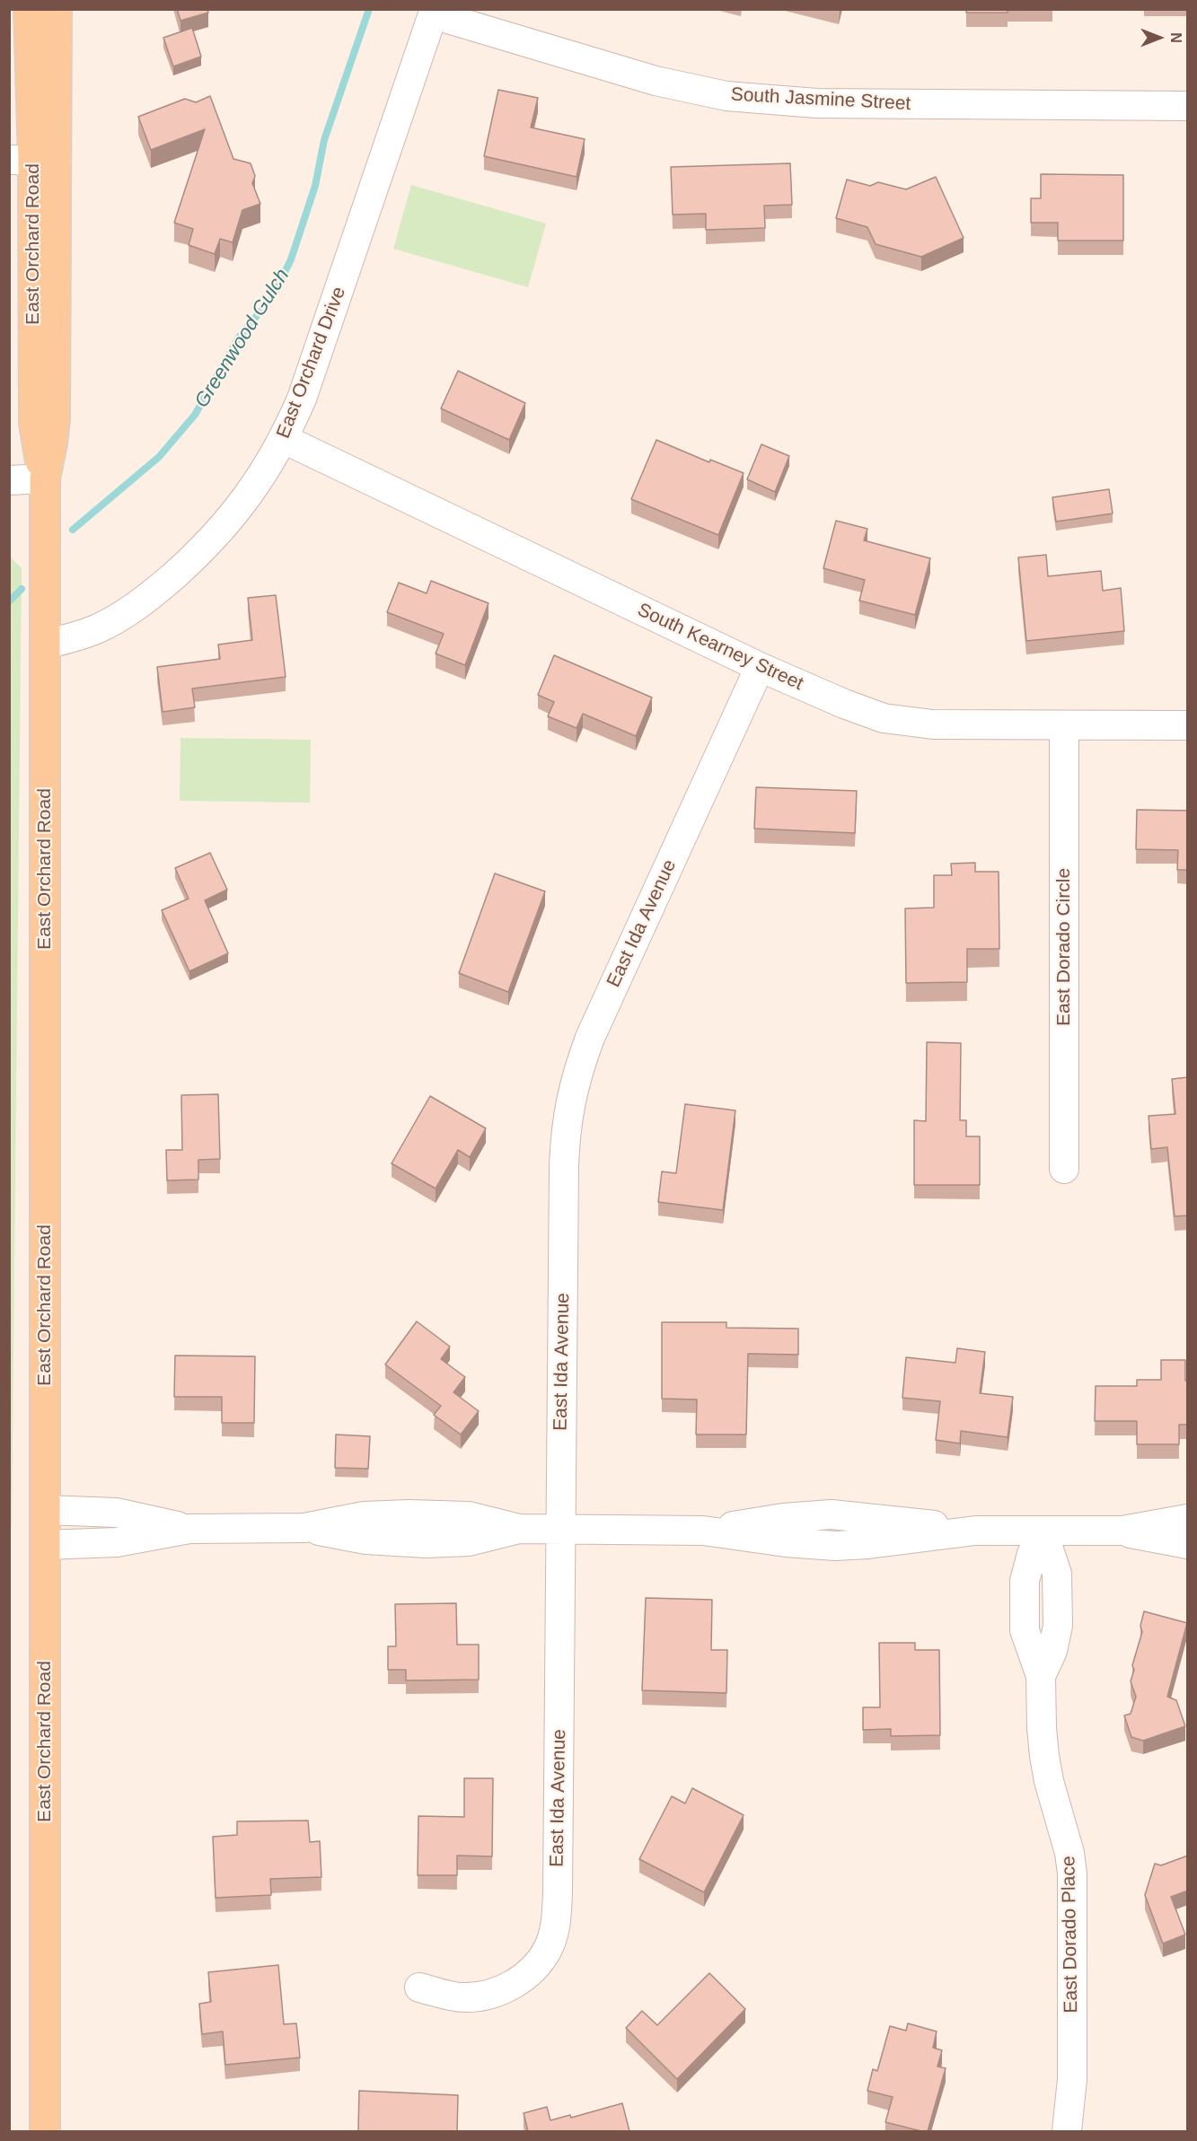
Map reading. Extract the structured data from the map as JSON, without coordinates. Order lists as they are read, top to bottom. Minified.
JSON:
{"streets":{"main road":["East Orchard Road"],"street":["South Jasmine Street","East Orchard Drive","South Kearney Street","East Ida Avenue","East Dorado Circle","East Dorado Place"]},"crossings":[["South Jasmine Street","East Orchard Drive"],["East Orchard Road","East Orchard Drive"],["East Orchard Drive","South Kearney Street"],["South Kearney Street","East Ida Avenue"],["South Kearney Street","East Dorado Circle"]],"water":["Greenwood Gulch"],"north":"right"}
